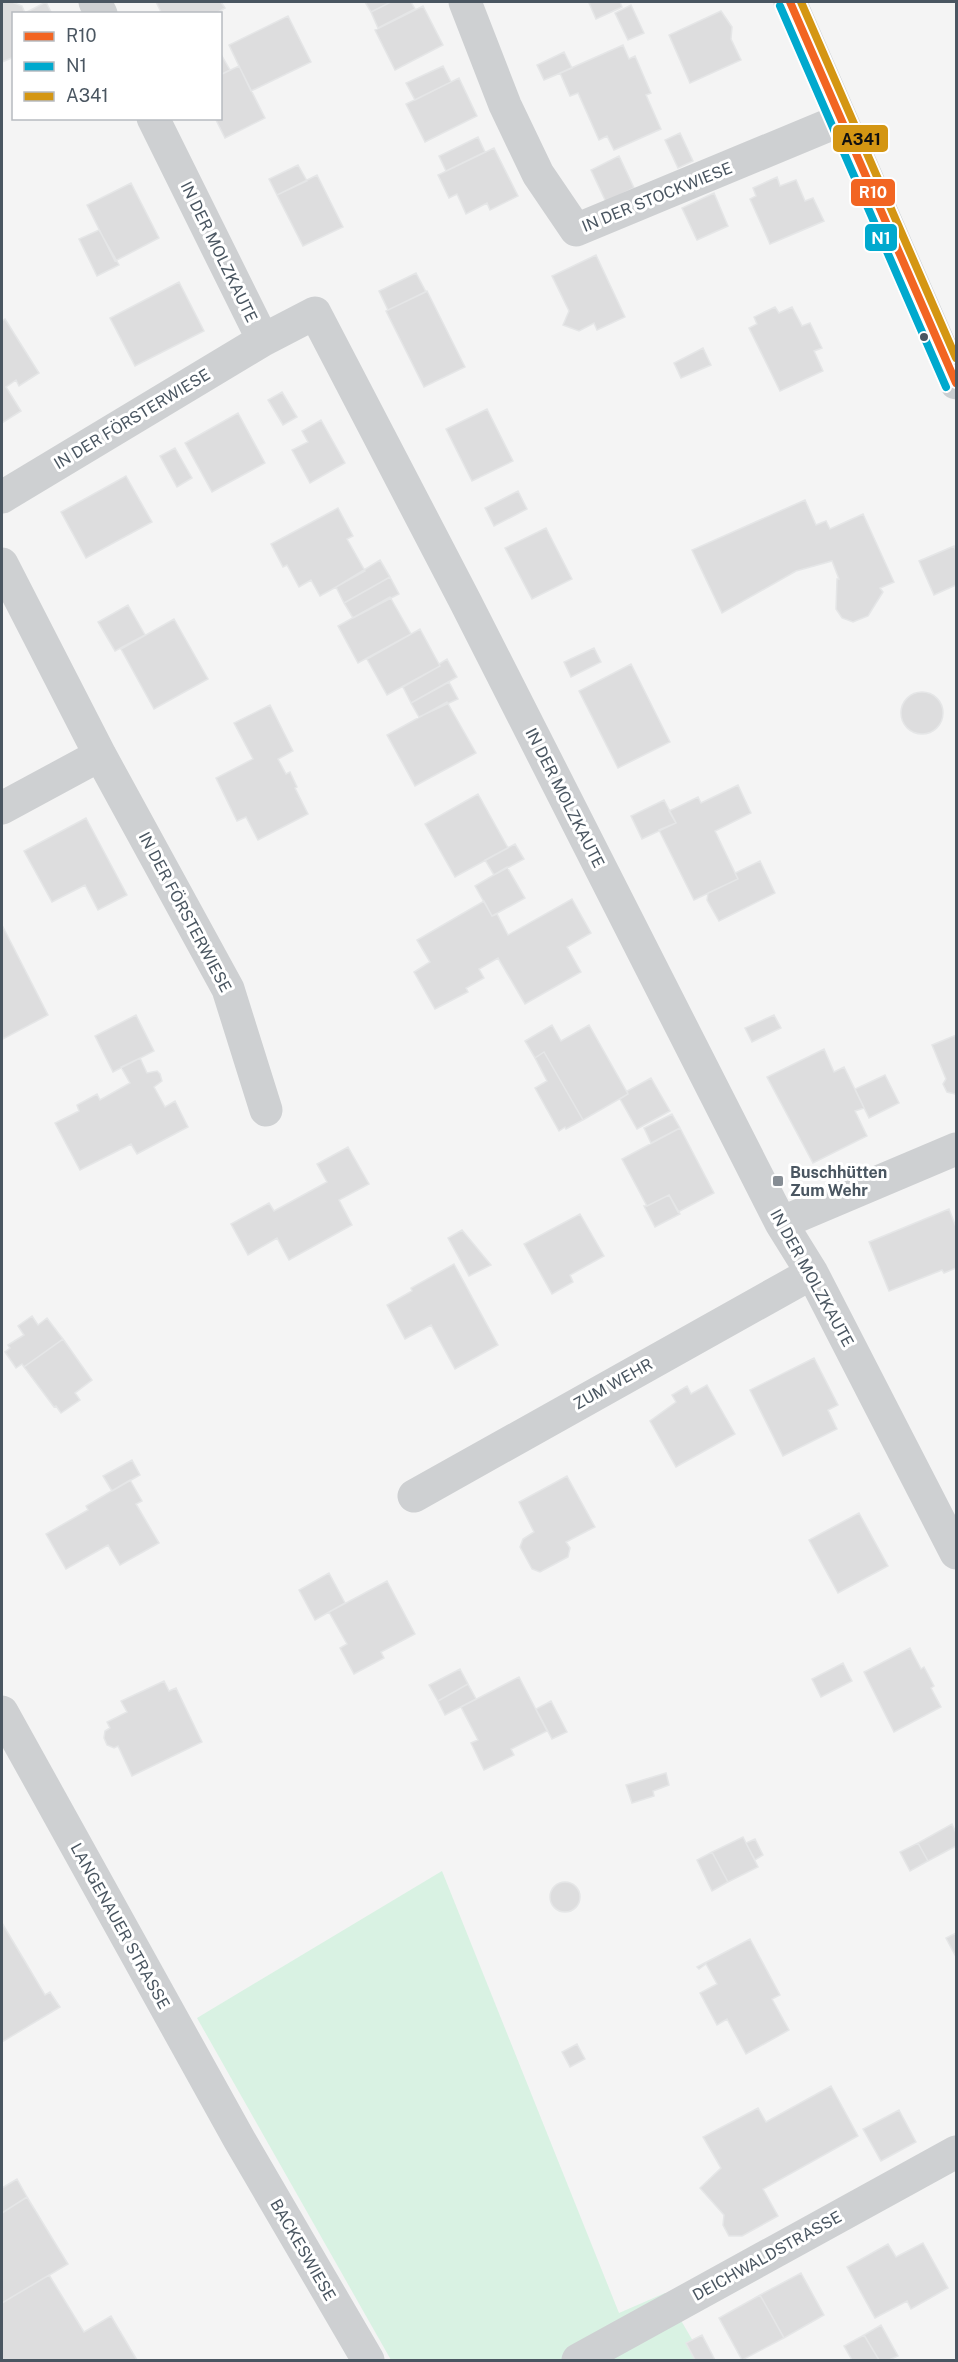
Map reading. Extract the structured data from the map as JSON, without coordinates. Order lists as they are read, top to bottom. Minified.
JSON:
{"streets":{"street":["IN DER STOCKWIESE","IN DER MOLZKAUTE","IN DER FÖRSTERWIESE","ZUM WEHR","LANGENAUER STRASSE","BACKESWIESE","DEICHWALDSTRASSE"]},"crossings":[["IN DER MOLZKAUTE","IN DER FÖRSTERWIESE"],["IN DER MOLZKAUTE","ZUM WEHR"],["LANGENAUER STRASSE","BACKESWIESE"]],"places":{"transit":["Buschhütten Zum Wehr"]},"lines":["transit line R10","transit line A341","transit line N1"],"legend":["R10","N1","A341"]}
